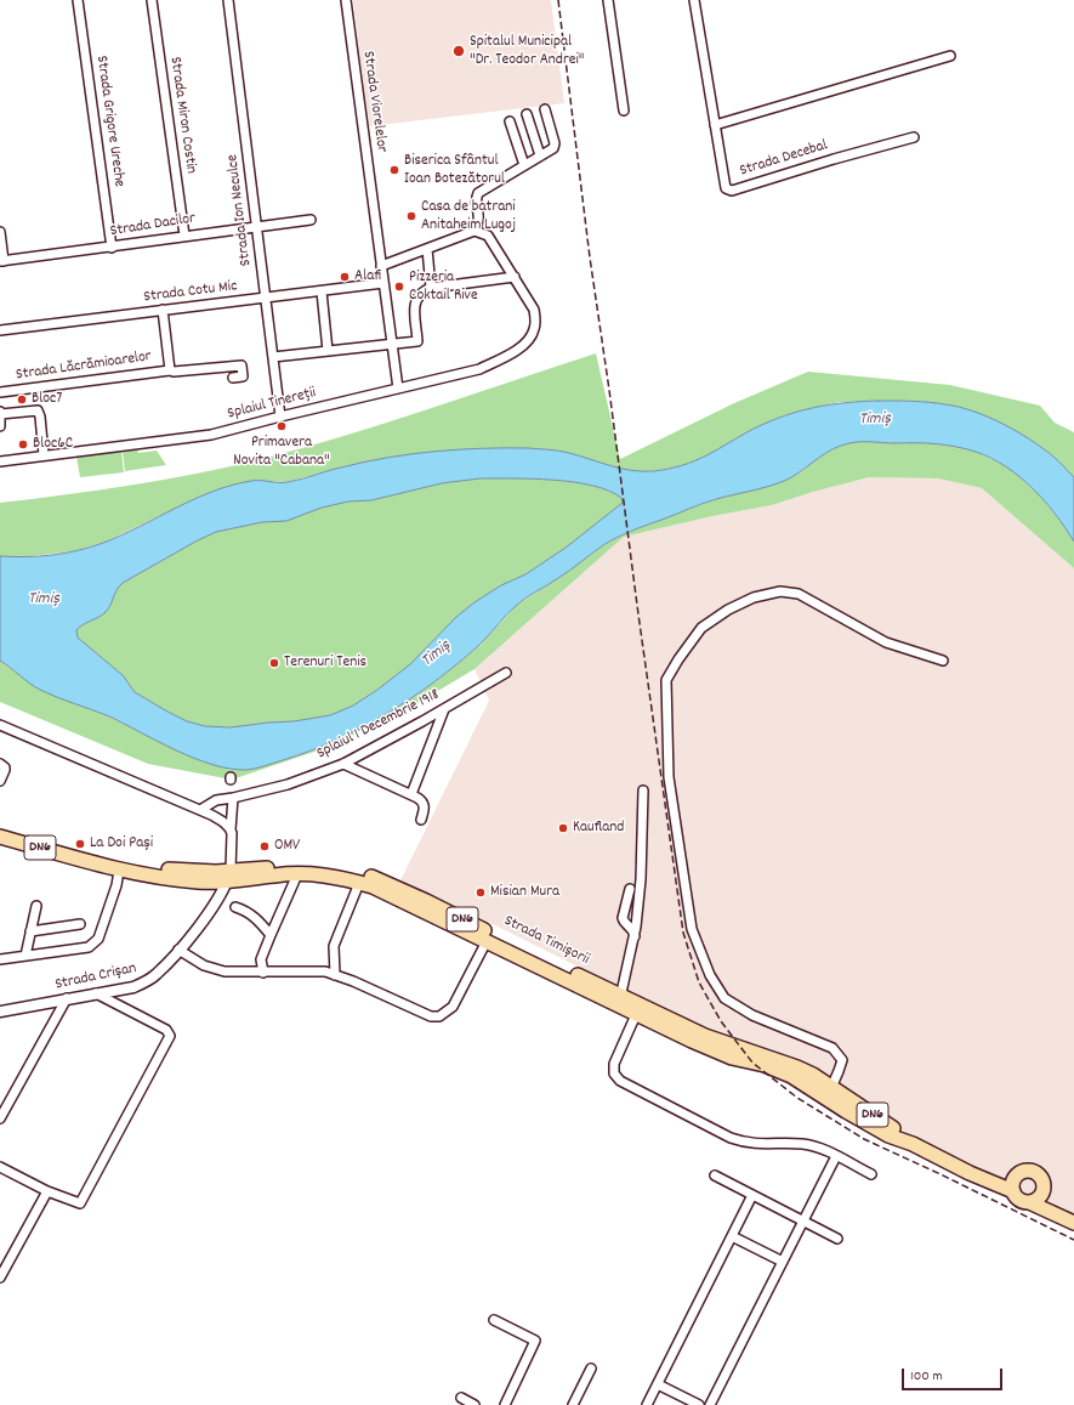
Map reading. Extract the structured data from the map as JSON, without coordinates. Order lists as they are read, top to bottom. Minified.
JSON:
{"streets":{"main road":["DN6","Strada Timișorii"],"street":["Strada Viorelelor","Strada Miron Costin","Strada Grigore Ureche","Strada Decebal","Strada Ion Neculce","Strada Dacilor","Strada Cotu Mic","Strada Lăcrămioarelor","Splaiul Tinereții","Splaiul 1 Decembrie 1918","Strada Crișan"]},"crossings":[["Strada Viorelelor","Strada Cotu Mic"],["Strada Viorelelor","Splaiul Tinereții"],["Strada Miron Costin","Strada Dacilor"],["Strada Grigore Ureche","Strada Dacilor"],["Strada Ion Neculce","Strada Dacilor"],["Strada Ion Neculce","Strada Cotu Mic"],["Strada Ion Neculce","Splaiul Tinereții"],["Strada Cotu Mic","Strada Lăcrămioarelor"],["Strada Timișorii","Strada Crișan"]],"water":["Timiș"],"places":["Spitalul Municipal \"Dr. Teodor Andrei\"","Biserica Sfântul Ioan Botezătorul","Casa de batrani Anitaheim Lugoj","Alafi","Pizzeria Coktail Rive","Bloc7","Primavera Novita \"Cabana\"","Bloc6C","Terenuri Tenis","Kaufland","La Doi Pași","OMV","Misian Mura"],"scale_bar":"100 m"}
